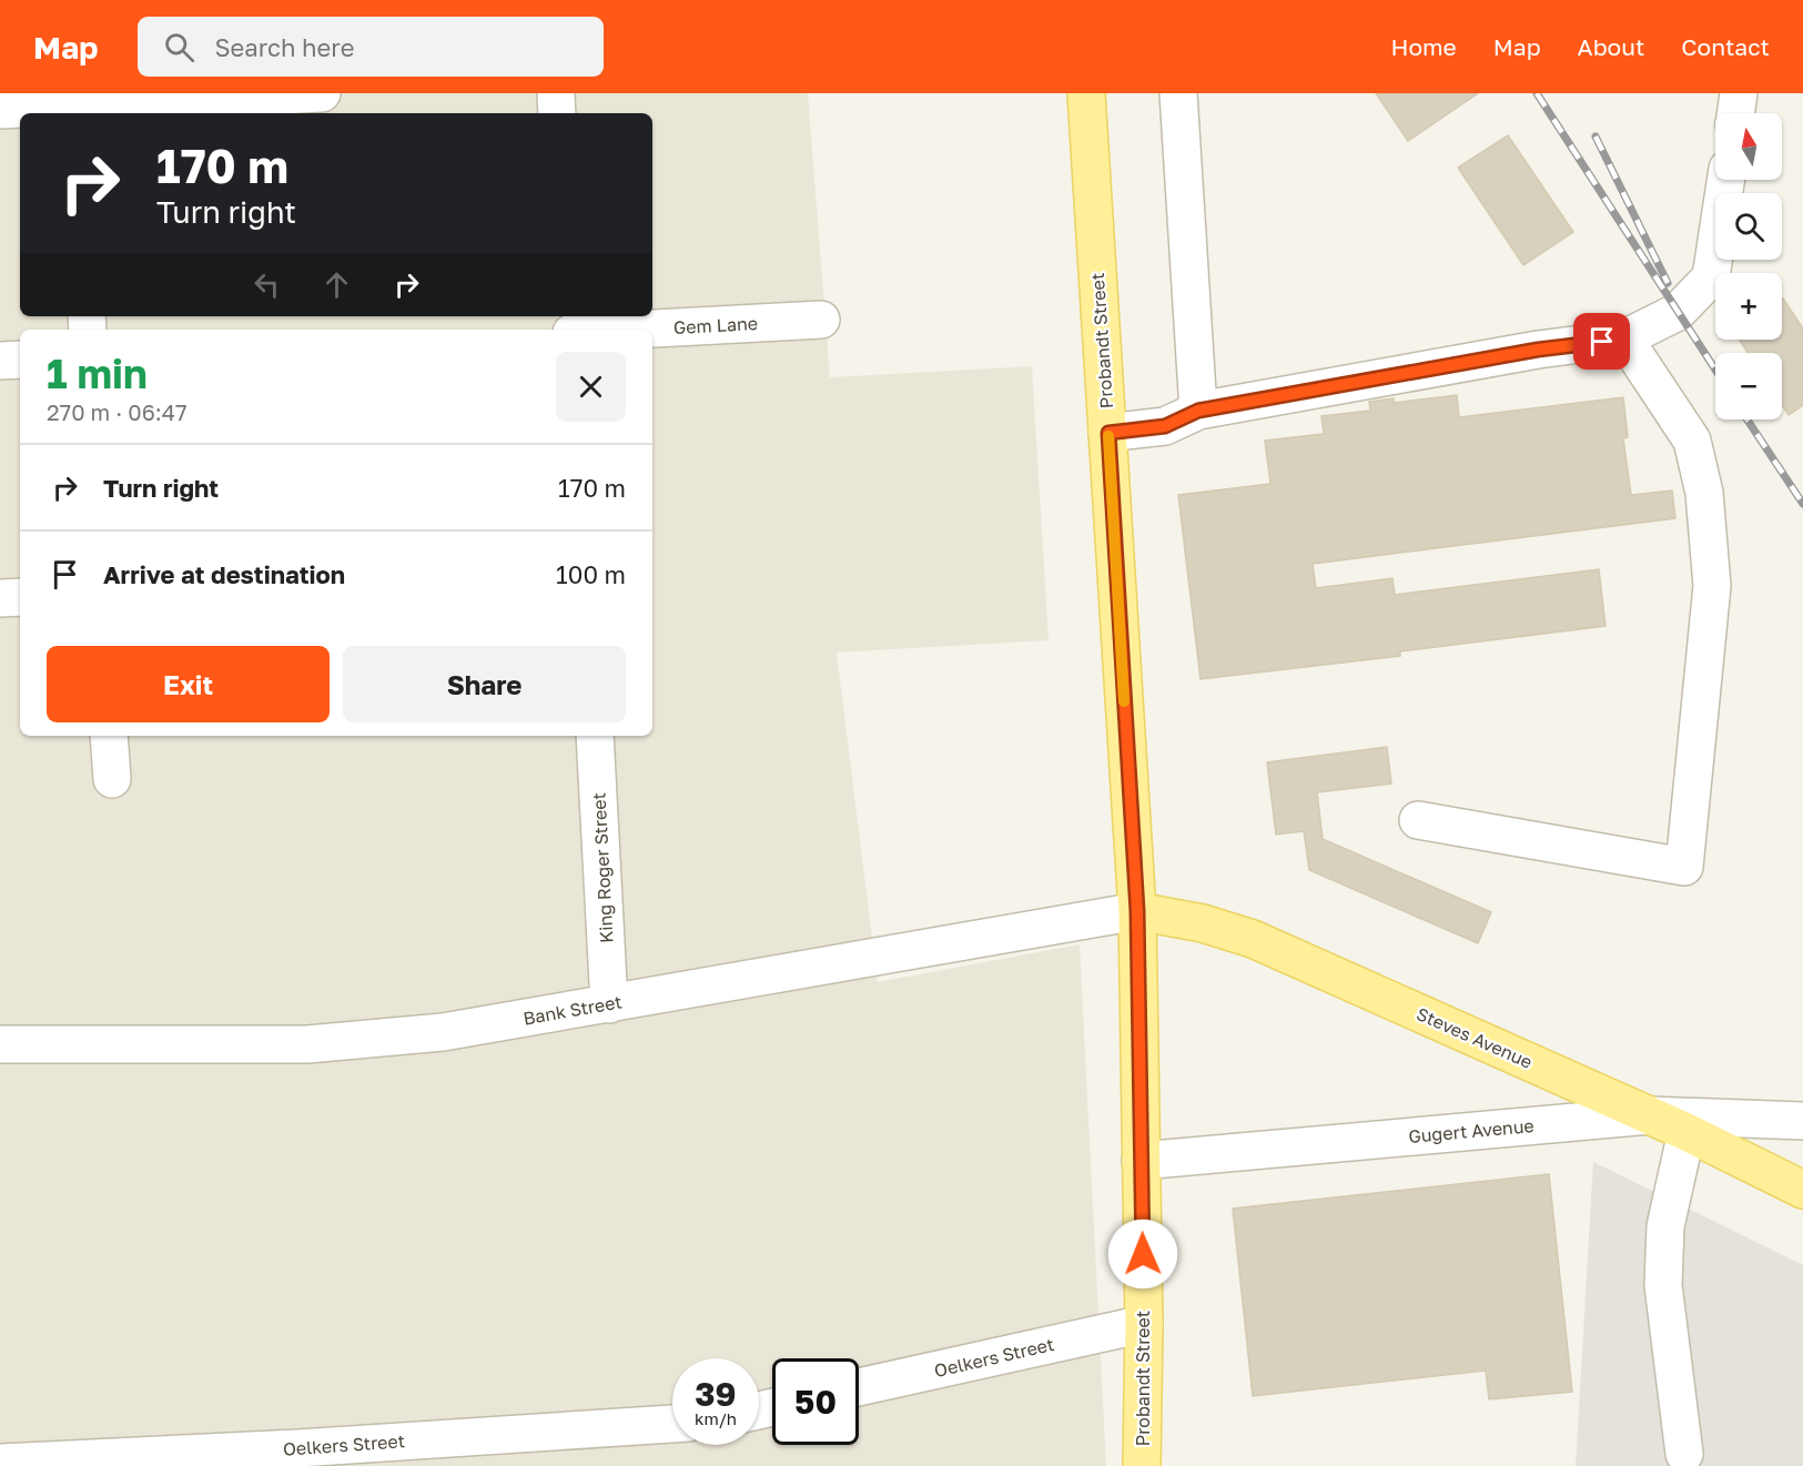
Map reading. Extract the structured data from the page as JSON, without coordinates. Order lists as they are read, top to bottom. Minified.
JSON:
{"streets":{"main road":["Probandt Street","Steves Avenue"],"street":["Gem Lane","King Roger Street","Bank Street","Gugert Avenue","Oelkers Street"]},"crossings":[["Probandt Street","Bank Street"],["Probandt Street","Steves Avenue"],["Probandt Street","Gugert Avenue"],["Probandt Street","Oelkers Street"],["King Roger Street","Bank Street"],["Bank Street","Steves Avenue"],["Steves Avenue","Gugert Avenue"]],"north":"top","page":{"header":"Map","search":"Search here","nav":["Home","Map","About","Contact"],"map_buttons":["+","−"],"turn":["170 m","Turn right"],"heading":["1 min","270 m · 06:47"],"list":[{"name":"Turn right","value":"170 m"},{"name":"Arrive at destination","value":"100 m"}],"buttons":["Exit","Share"],"speed":"39 km/h","limit":"50"}}
